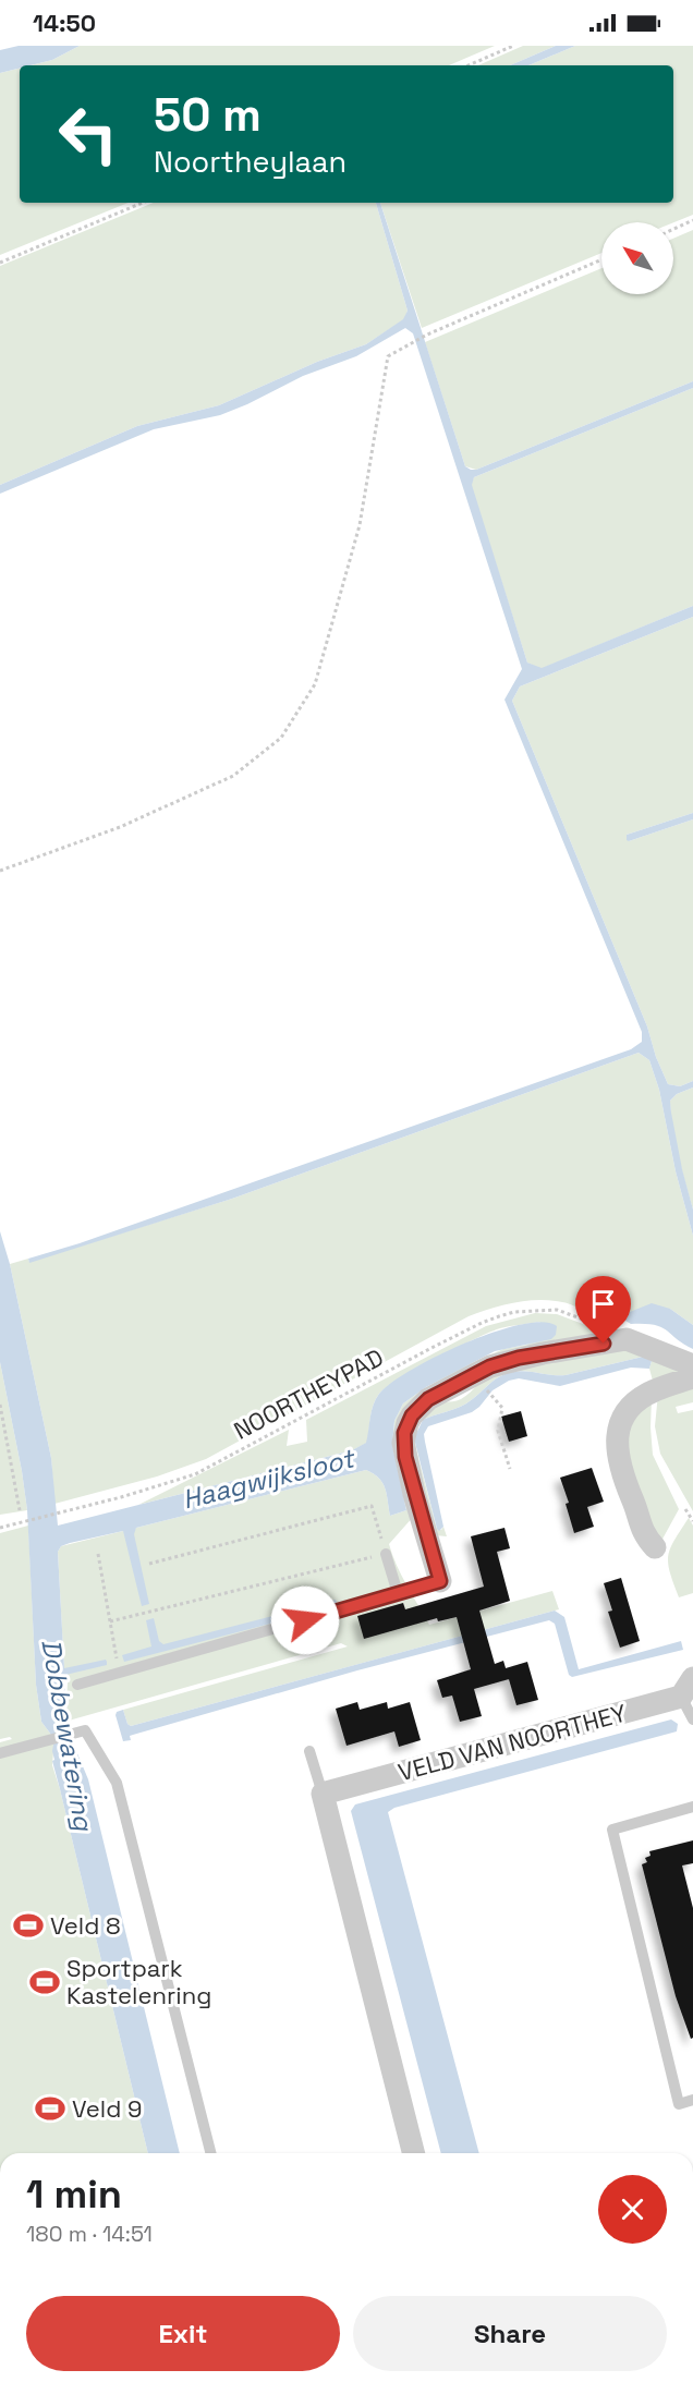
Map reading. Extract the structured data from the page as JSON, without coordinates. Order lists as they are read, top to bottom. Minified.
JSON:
{"streets":{"street":["VELD VAN NOORTHEY"],"path":["NOORTHEYPAD"]},"water":["Haagwijksloot","Dobbewatering"],"places":{"sports":["Veld 8","Sportpark Kastelenring","Veld 9"]},"north":"top left","page":{"status":"14:50","turn":["50 m","Noortheylaan"],"heading":["1 min","180 m · 14:51"],"buttons":["Exit","Share"]}}
